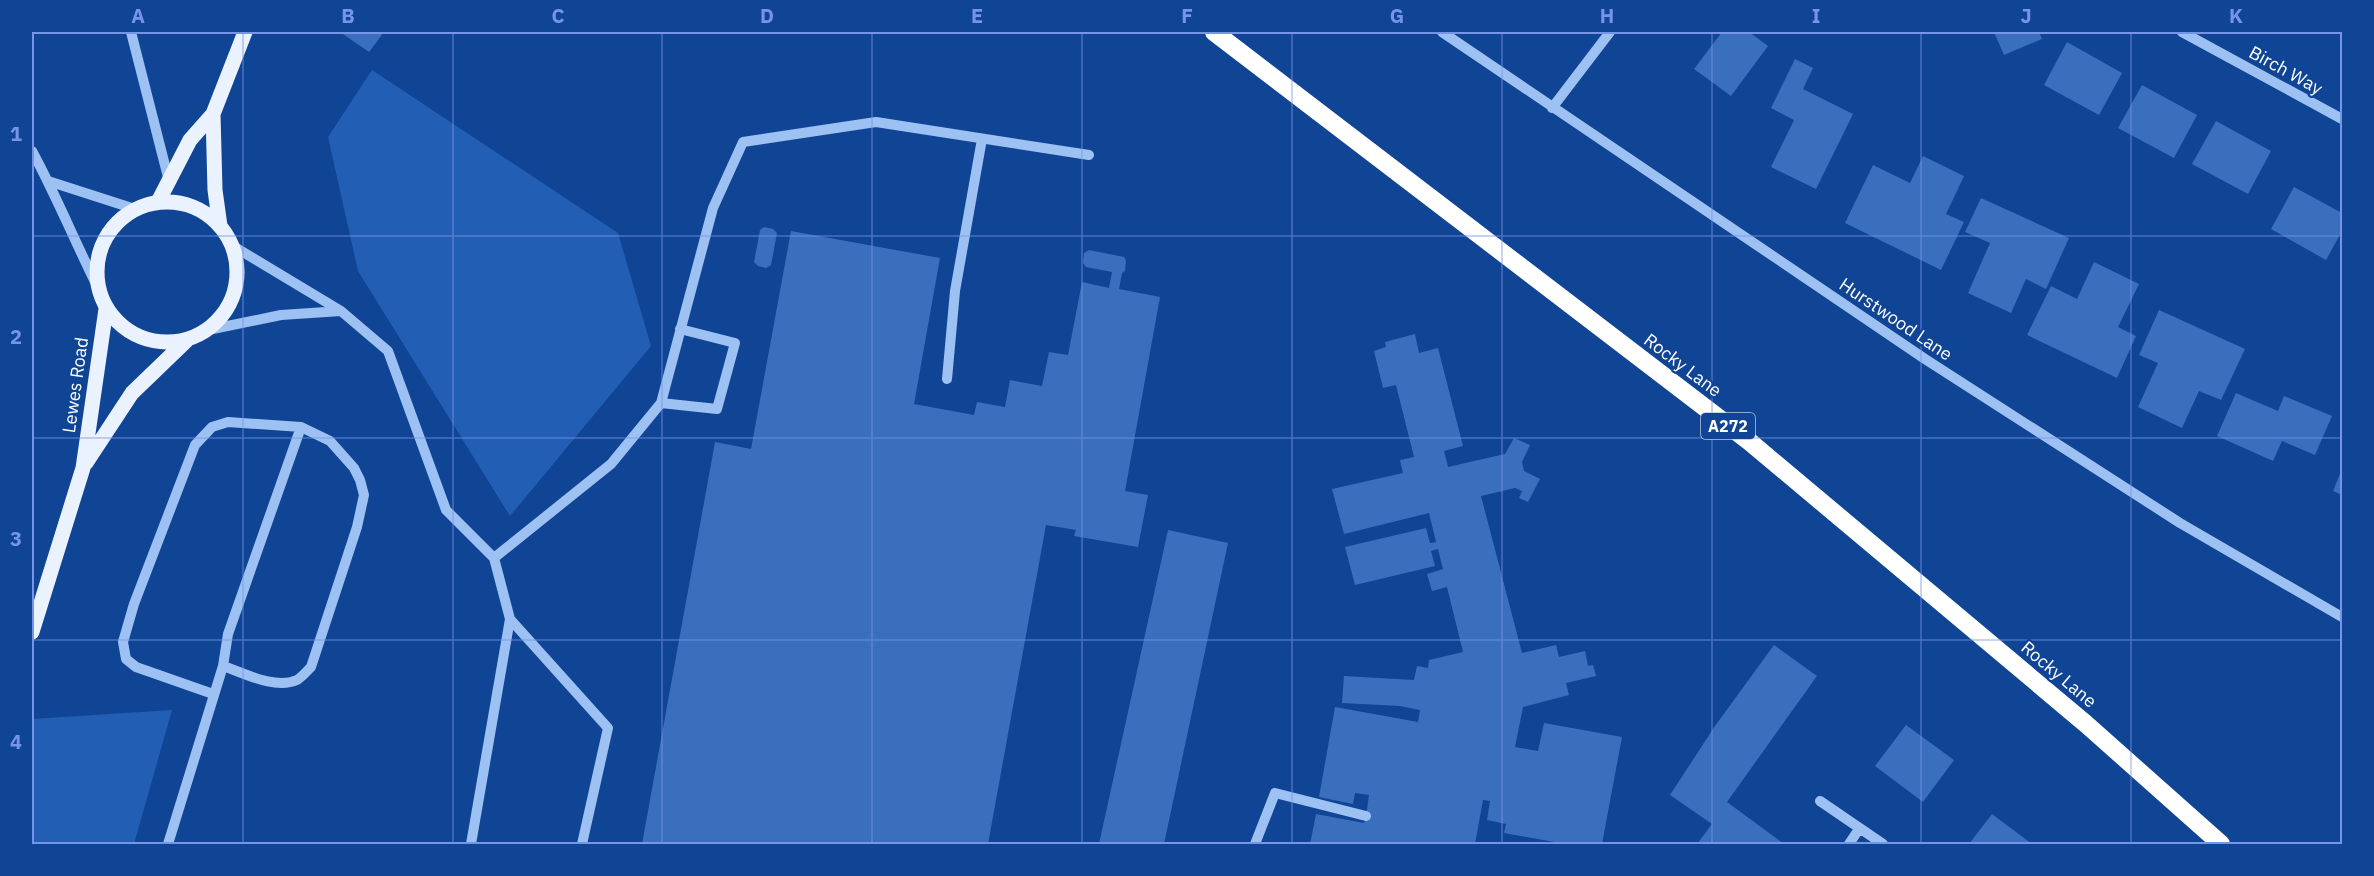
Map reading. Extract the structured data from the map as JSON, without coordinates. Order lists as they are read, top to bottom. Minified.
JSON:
{"streets":{"highway":["Rocky Lane","A272"],"main road":["Lewes Road"],"street":["Birch Way","Hurstwood Lane"]},"grid":{"columns":["A","B","C","D","E","F","G","H","I","J","K"],"rows":["1","2","3","4"]}}
